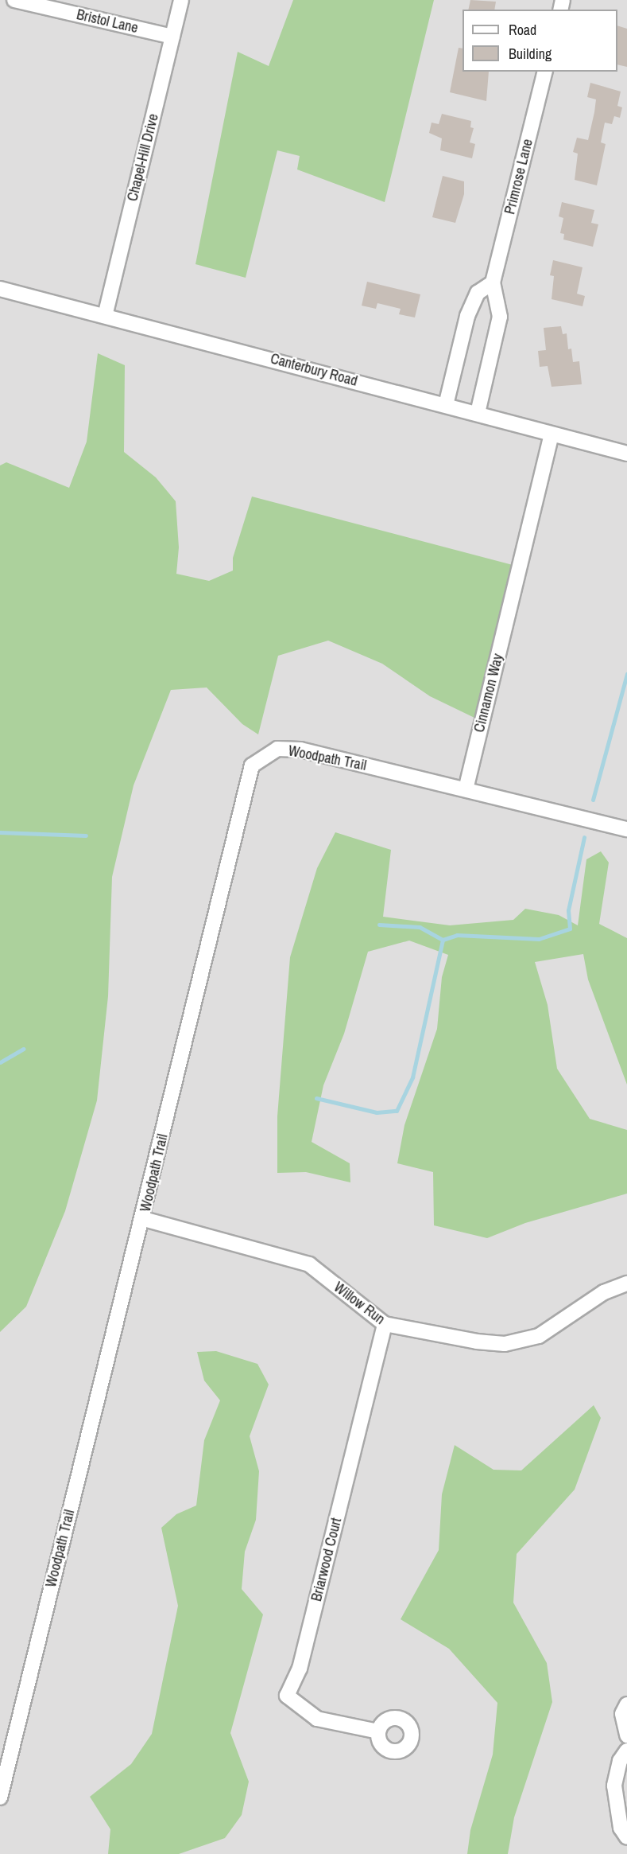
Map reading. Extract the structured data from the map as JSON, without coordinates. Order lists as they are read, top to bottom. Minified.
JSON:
{"streets":{"street":["Bristol Lane","Chapel-Hill Drive","Primrose Lane","Canterbury Road","Cinnamon Way","Woodpath Trail","Willow Run","Briarwood Court"]},"crossings":[["Bristol Lane","Chapel-Hill Drive"],["Chapel-Hill Drive","Canterbury Road"],["Primrose Lane","Canterbury Road"],["Canterbury Road","Cinnamon Way"],["Cinnamon Way","Woodpath Trail"],["Woodpath Trail","Willow Run"],["Willow Run","Briarwood Court"]],"legend":["Road","Building"]}
